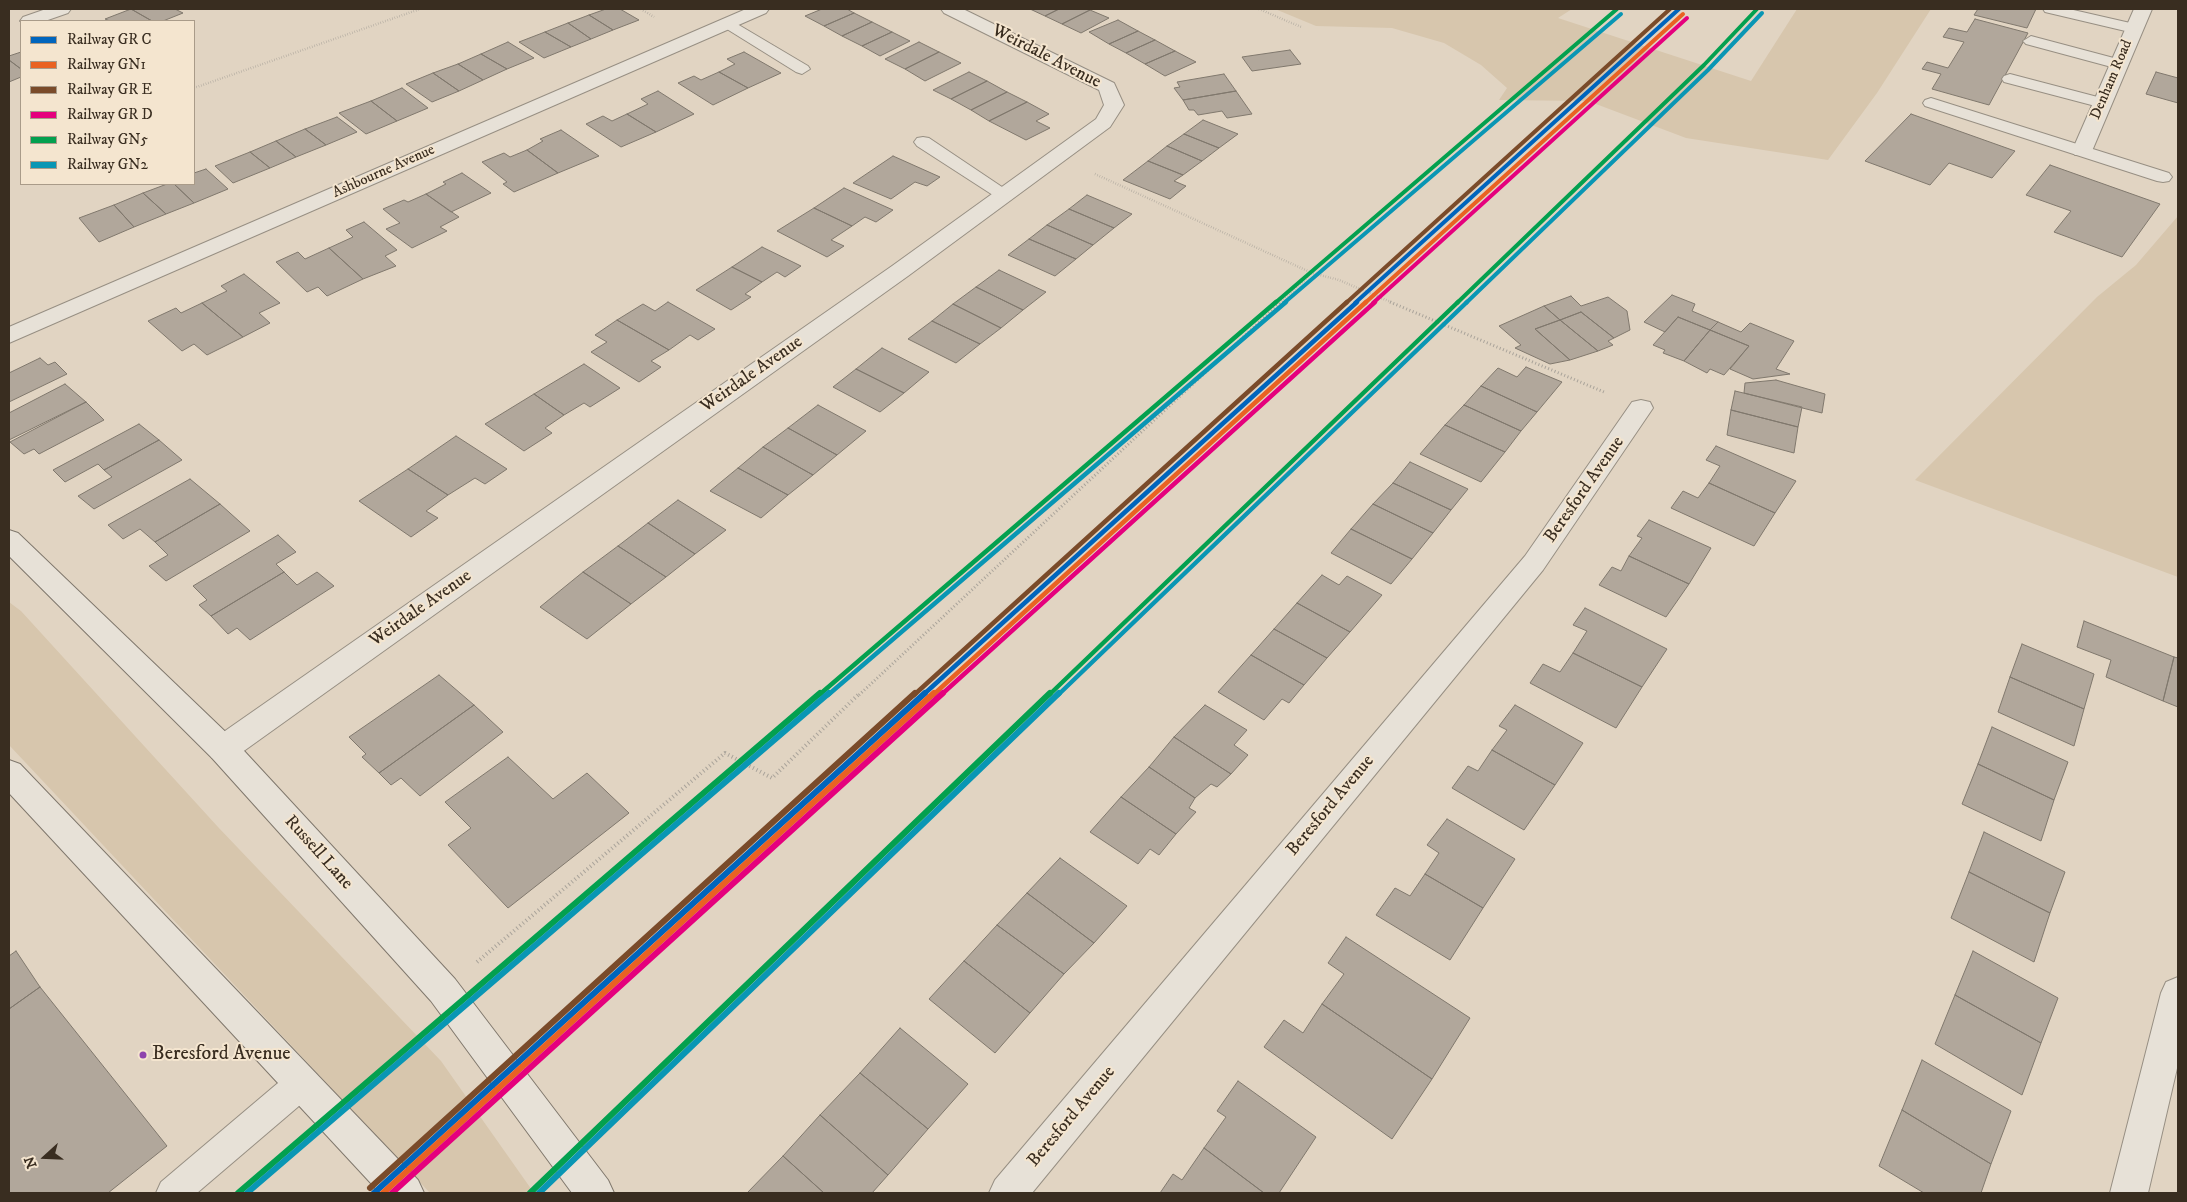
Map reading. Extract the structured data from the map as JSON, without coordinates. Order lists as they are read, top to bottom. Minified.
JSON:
{"streets":{"street":["Weirdale Avenue","Denham Road","Ashbourne Avenue","Beresford Avenue","Russell Lane"]},"crossings":[["Weirdale Avenue","Russell Lane"]],"places":["Beresford Avenue"],"lines":["rail line GN5","rail line GN2","rail line GN1"],"legend":["Railway GR C","Railway GN1","Railway GR E","Railway GR D","Railway GN5","Railway GN2"],"north":"left"}
